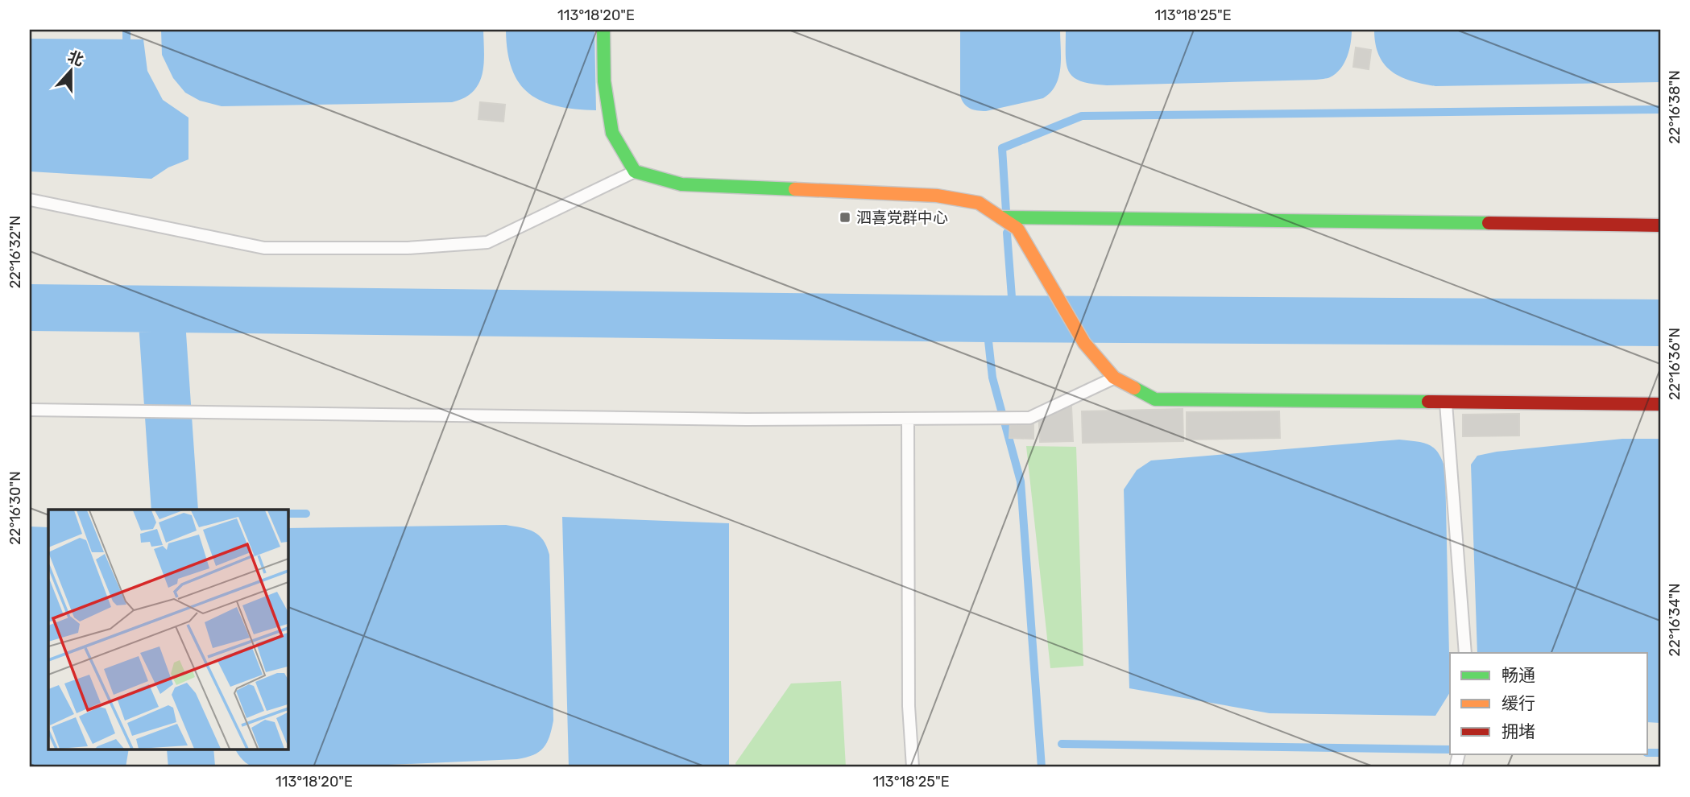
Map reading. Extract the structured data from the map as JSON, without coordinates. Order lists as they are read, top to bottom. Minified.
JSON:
{"places":{"transit":["泗喜党群中心"]},"legend":["畅通","缓行","拥堵"],"north":"top","coordinates":["113°18'20\"E","113°18'25\"E","22°16'38\"N","22°16'32\"N","22°16'36\"N","22°16'30\"N","22°16'34\"N"]}
